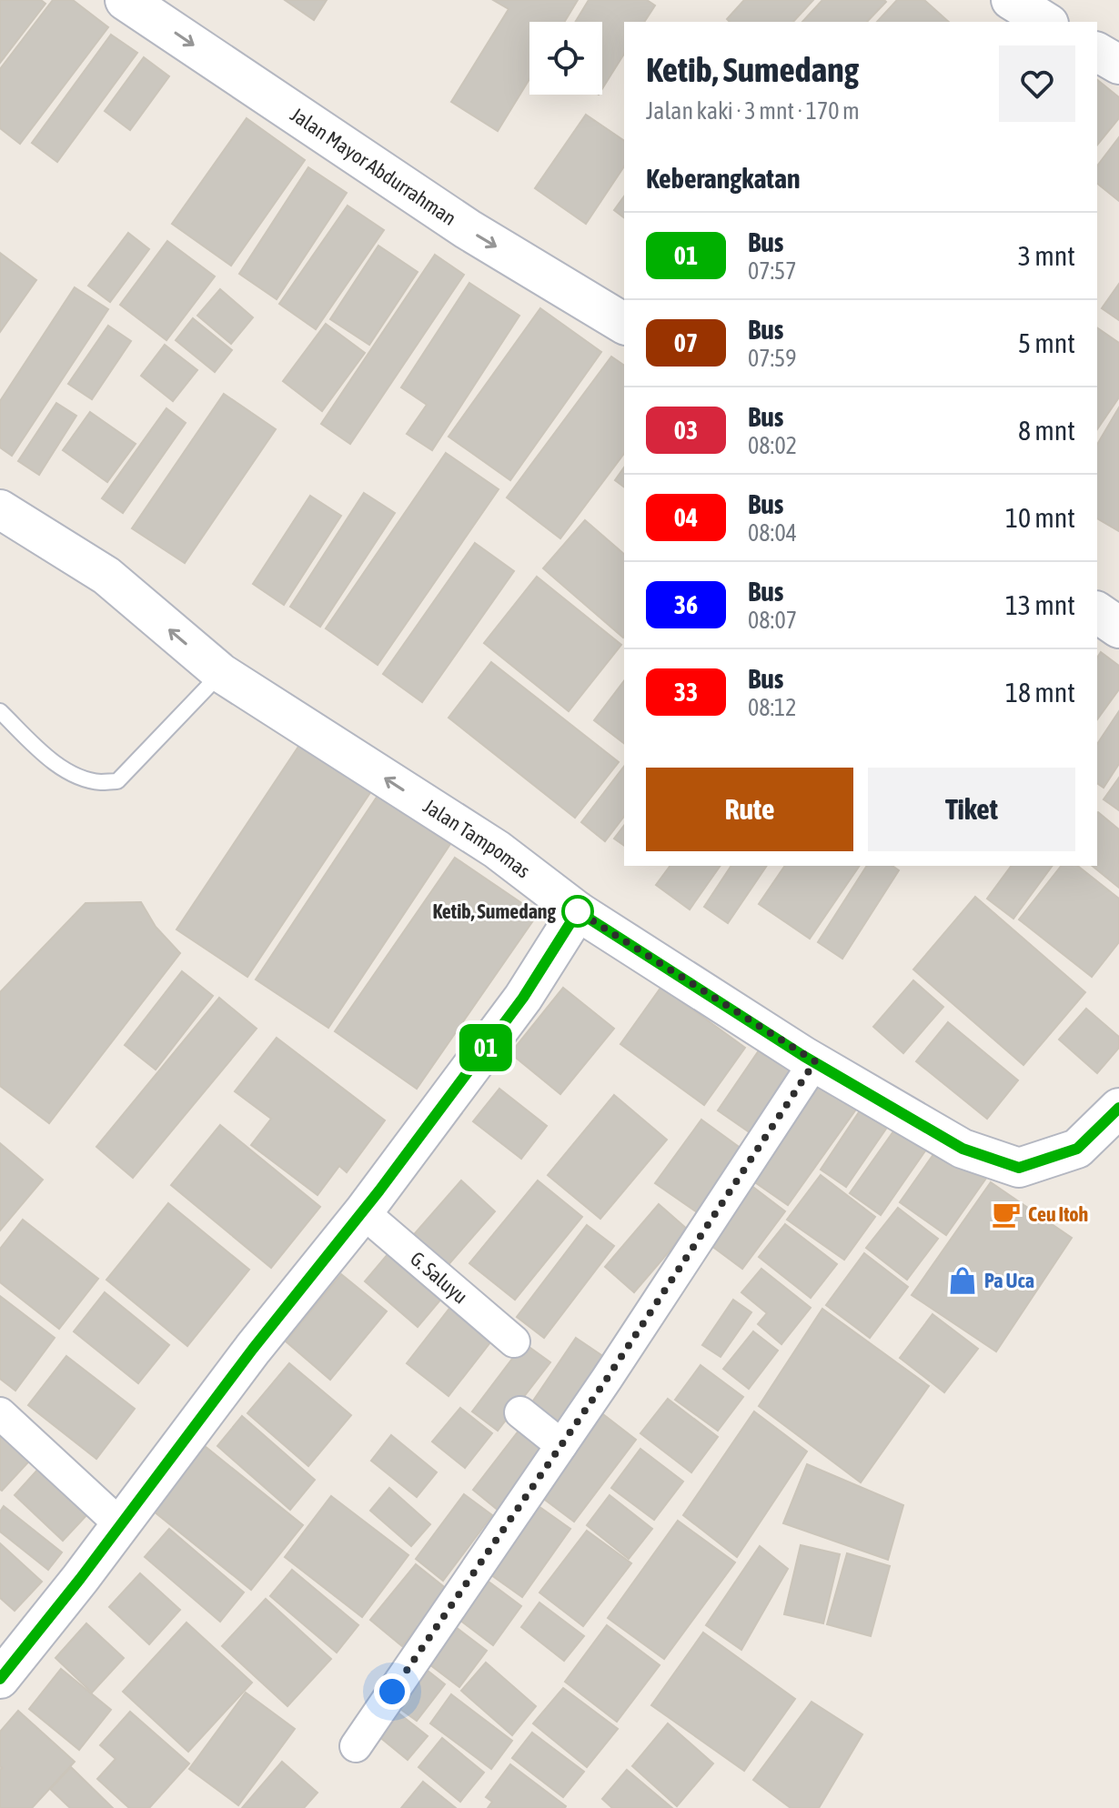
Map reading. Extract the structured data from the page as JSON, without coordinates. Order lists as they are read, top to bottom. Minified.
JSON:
{"streets":{"main road":["Jalan Mayor Abdurrahman"],"street":["Jalan Tampomas","G. Saluyu"]},"one_way":["Jalan Mayor Abdurrahman","Jalan Tampomas"],"places":{"other":["Ketib, Sumedang"],"cafe":["Ceu Itoh"],"shop":["Pa Uca"]},"lines":["bus line 01"],"page":{"on_map":"01","heading":[["Ketib, Sumedang","Jalan kaki · 3 mnt · 170 m"],"Keberangkatan"],"list":[{"mark":"01","name":"Bus","note":"07:57","value":"3 mnt"},{"mark":"07","name":"Bus","note":"07:59","value":"5 mnt"},{"mark":"03","name":"Bus","note":"08:02","value":"8 mnt"},{"mark":"04","name":"Bus","note":"08:04","value":"10 mnt"},{"mark":"36","name":"Bus","note":"08:07","value":"13 mnt"},{"mark":"33","name":"Bus","note":"08:12","value":"18 mnt"}],"buttons":["Rute","Tiket"]}}
